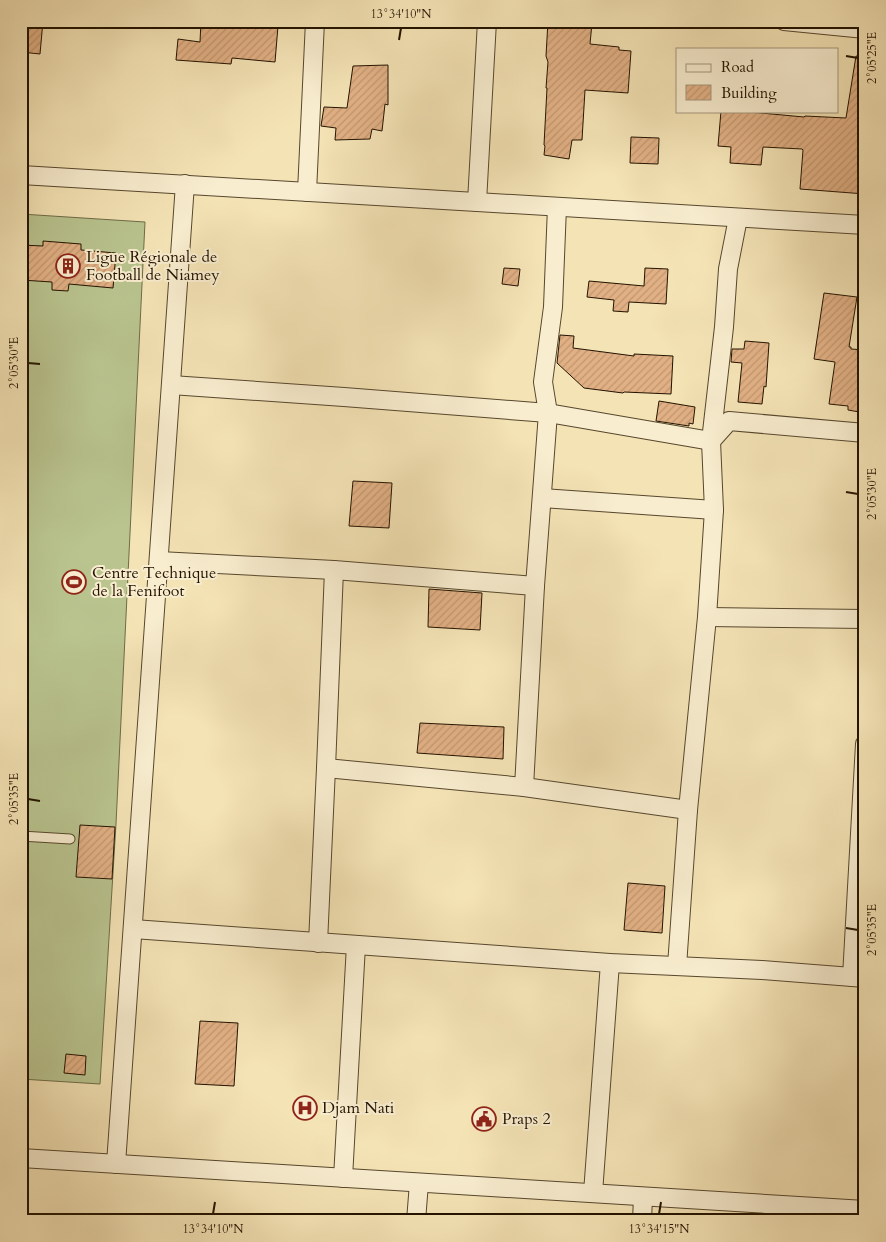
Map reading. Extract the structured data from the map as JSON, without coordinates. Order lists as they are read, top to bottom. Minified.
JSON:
{"places":{"building":["Ligue Régionale de Football de Niamey"],"sports":["Centre Technique de la Fenifoot"],"hospital":["Djam Nati"],"public building":["Praps 2"]},"legend":["Road","Building"],"coordinates":["13°34'10\"N","2°05'25\"E","2°05'30\"E","2°05'35\"E","13°34'15\"N"]}
